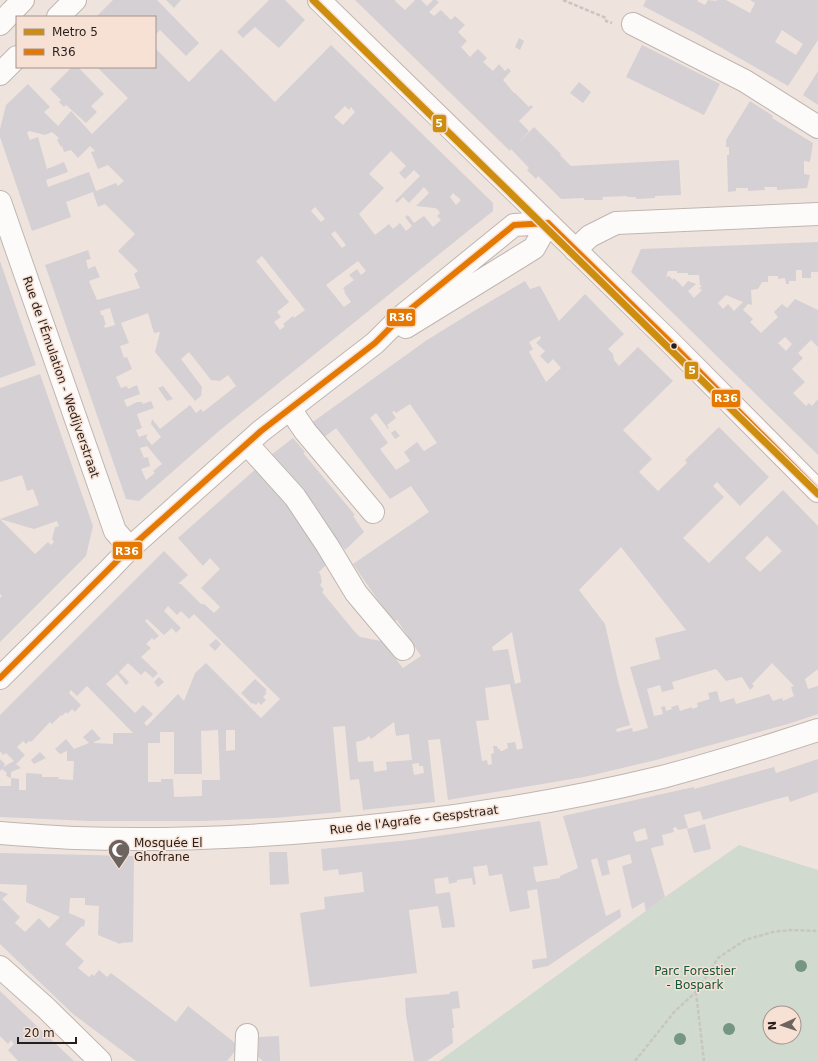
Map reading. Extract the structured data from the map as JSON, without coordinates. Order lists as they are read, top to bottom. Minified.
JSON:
{"streets":{"street":["Rue de l'Émulation - Wedijverstraat","Rue de l'Agrafe - Gespstraat"]},"parks":["Parc Forestier - Bospark"],"places":{"mosque":["Mosquée El Ghofrane"]},"lines":["metro line 5","transit line R36"],"legend":["Metro 5","R36"],"scale_bar":"20 m","north":"left"}
